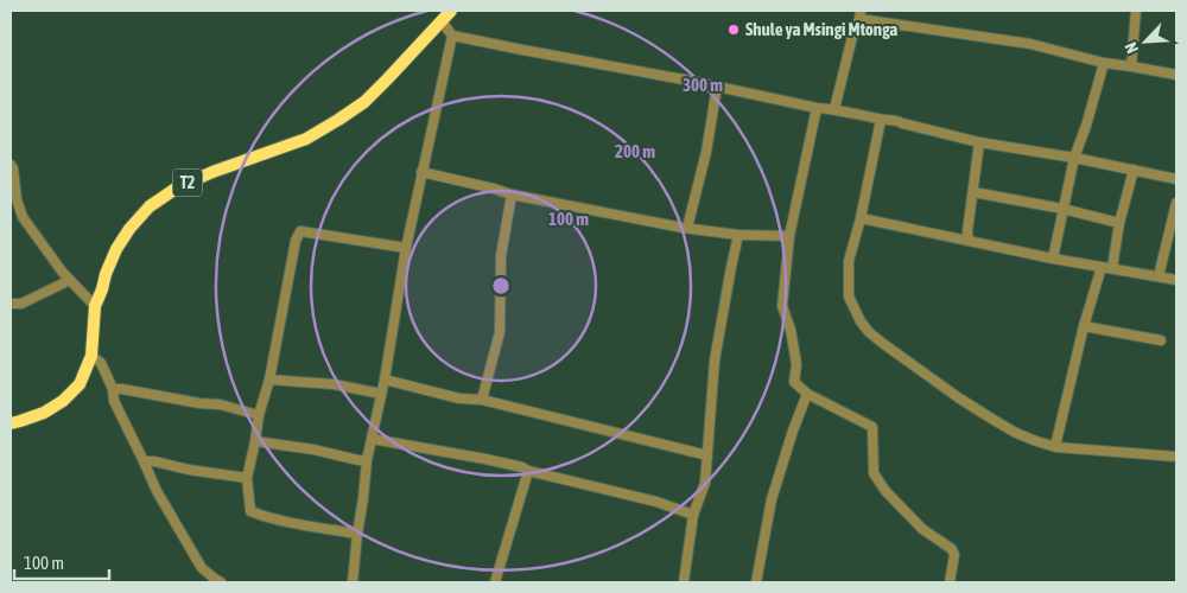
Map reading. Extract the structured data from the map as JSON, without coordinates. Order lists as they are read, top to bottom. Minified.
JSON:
{"streets":{"highway":["T2"]},"places":["Shule ya Msingi Mtonga"],"scale_bar":"100 m","north":"bottom left","rings":["300 m","200 m","100 m"]}
